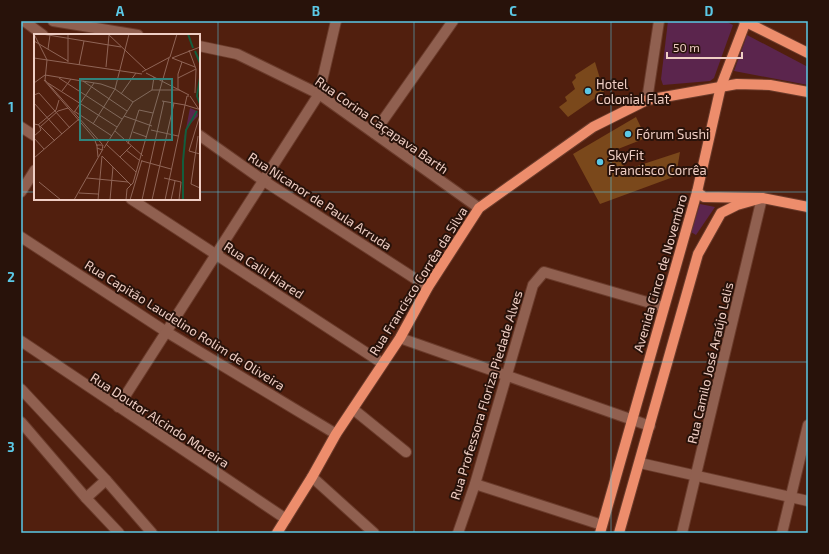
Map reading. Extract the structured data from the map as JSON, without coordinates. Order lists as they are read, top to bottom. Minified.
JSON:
{"streets":{"main road":["Avenida Cinco de Novembro","Rua Francisco Corrêa da Silva"],"street":["Rua Corina Caçapava Barth","Rua Nicanor de Paula Arruda","Rua Calil Hiared","Rua Capitão Laudelino Rolim de Oliveira","Rua Camilo José Araújo Lelis","Rua Professora Floriza Piedade Alves","Rua Doutor Alcindo Moreira"]},"crossings":[["Rua Corina Caçapava Barth","Rua Francisco Corrêa da Silva"],["Rua Nicanor de Paula Arruda","Rua Francisco Corrêa da Silva"],["Rua Calil Hiared","Rua Francisco Corrêa da Silva"],["Avenida Cinco de Novembro","Rua Francisco Corrêa da Silva"],["Avenida Cinco de Novembro","Rua Professora Floriza Piedade Alves"],["Rua Francisco Corrêa da Silva","Rua Capitão Laudelino Rolim de Oliveira"],["Rua Francisco Corrêa da Silva","Rua Doutor Alcindo Moreira"]],"places":["Hotel Colonial Flat","Fórum Sushi","SkyFit Francisco Corrêa"],"scale_bar":"50 m","grid":{"columns":["A","B","C","D"],"rows":["1","2","3"]}}
